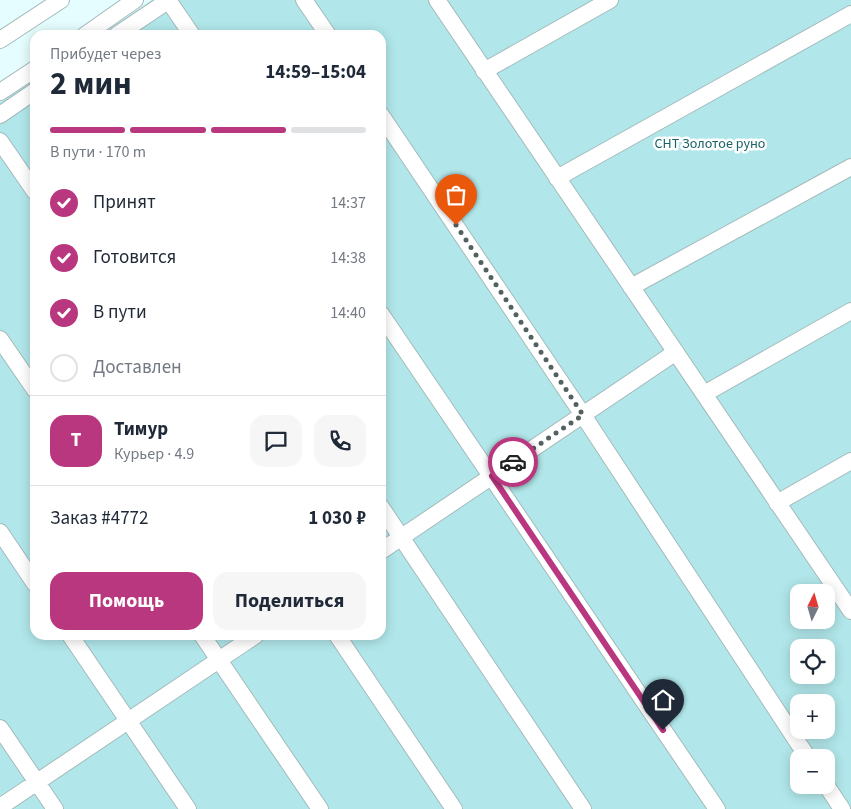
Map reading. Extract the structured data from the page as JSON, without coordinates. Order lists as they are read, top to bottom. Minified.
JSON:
{"parks":["СНТ Золотое руно"],"north":"top","page":{"heading":["2 мин","Прибудет через","14:59–15:04"],"panel":["Тимур","Курьер · 4.9","Заказ #4772","1 030 ₽"],"bar":"В пути · 170 m","list":[["Принят","14:37"],["Готовится","14:38"],["В пути","14:40"],"Доставлен"],"round":"Т","buttons":["Помощь","Поделиться"],"map_buttons":["+","−"]}}
